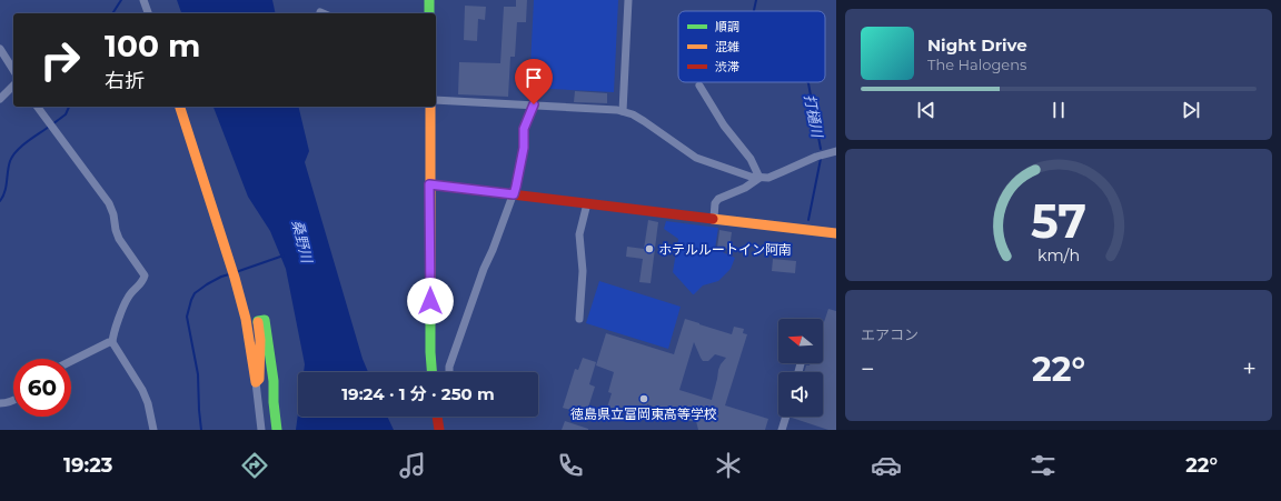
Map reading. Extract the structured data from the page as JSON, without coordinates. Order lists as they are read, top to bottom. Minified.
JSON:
{"water":["打樋川","桑野川"],"places":["ホテルルートイン阿南","徳島県立富岡東高等学校"],"legend":["順調","混雑","渋滞"],"north":"left","page":{"turn":["100 m","右折"],"song":["Night Drive","The Halogens"],"tile":"エアコン","heat":["−","22°","+"],"limit":"60","trip":"19:24 · 1 分 · 250 m","tabs":["19:23","22°"],"gauge":["57","km/h"]}}
